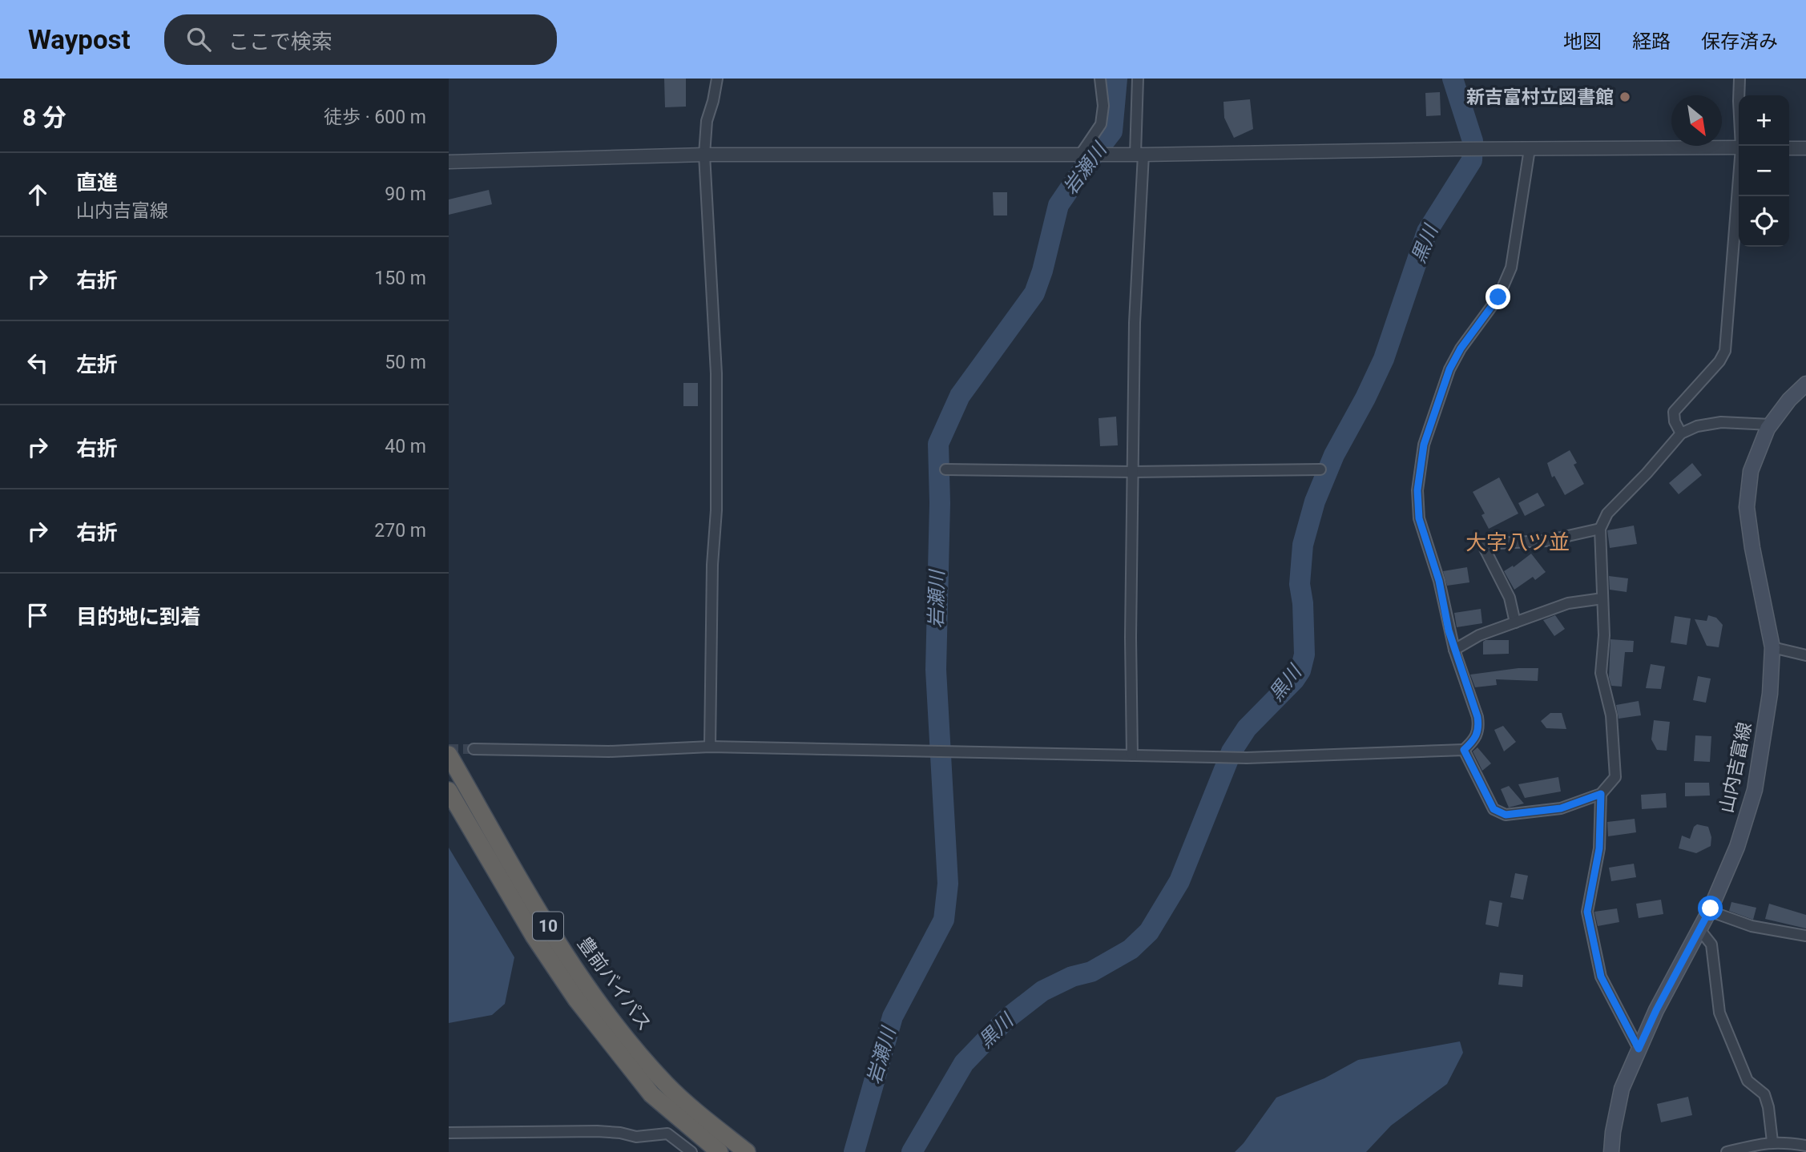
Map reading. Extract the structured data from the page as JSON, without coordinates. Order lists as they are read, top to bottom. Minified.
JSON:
{"streets":{"highway":["10","豊前バイパス"],"main road":["山内吉富線"]},"districts":["大字八ツ並"],"water":["岩瀬川","黒川"],"places":["新吉富村立図書館"],"north":"bottom right","page":{"header":"Waypost","search":"ここで検索","nav":["地図","経路","保存済み"],"heading":["8 分","徒歩 · 600 m"],"map_buttons":["+","−"],"list":[["直進","山内吉富線","90 m"],["右折","150 m"],["左折","50 m"],["右折","40 m"],["右折","270 m"],"目的地に到着"]}}
